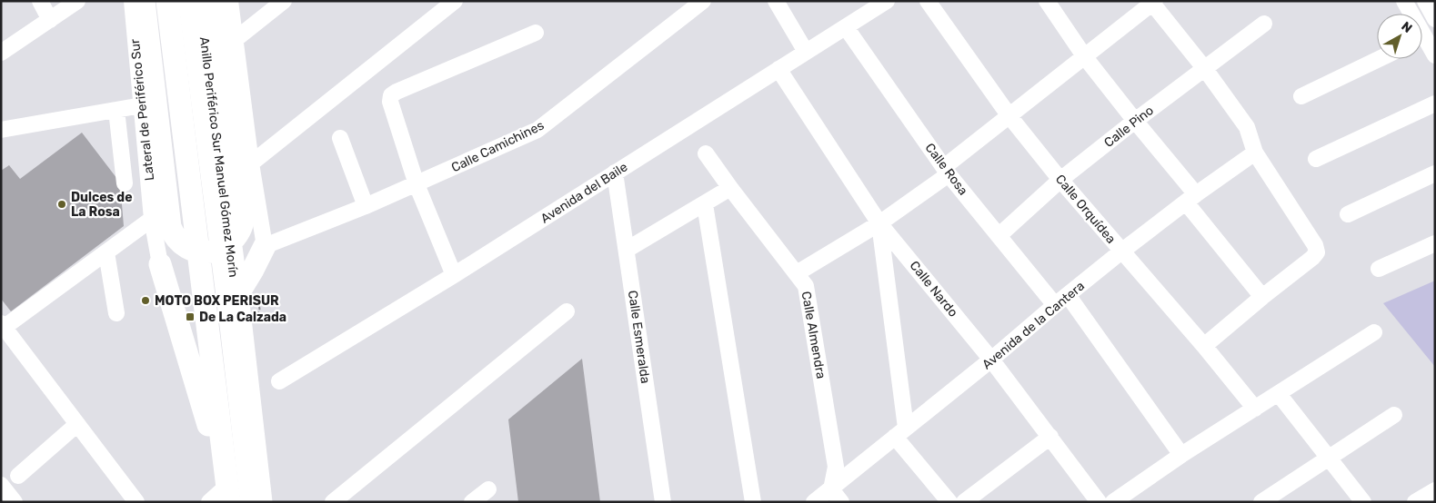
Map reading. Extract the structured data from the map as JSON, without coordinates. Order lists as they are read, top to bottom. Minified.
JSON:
{"streets":{"highway":["Anillo Periférico Sur Manuel Gómez Morín"],"street":["Lateral de Periférico Sur","Calle Pino","Calle Camichines","Calle Rosa","Avenida del Baile","Calle Orquídea","Calle Nardo","Avenida de la Cantera","Calle Almendra","Calle Esmeralda"]},"crossings":[["Calle Pino","Calle Rosa"],["Calle Pino","Calle Orquídea"],["Calle Rosa","Avenida del Baile"],["Calle Rosa","Avenida de la Cantera"],["Avenida del Baile","Calle Nardo"],["Avenida del Baile","Calle Esmeralda"],["Calle Orquídea","Avenida de la Cantera"],["Calle Nardo","Avenida de la Cantera"],["Avenida de la Cantera","Calle Almendra"]],"places":{"other":["Dulces de La Rosa","MOTO BOX PERISUR"],"transit":["De La Calzada"]},"north":"top right"}
